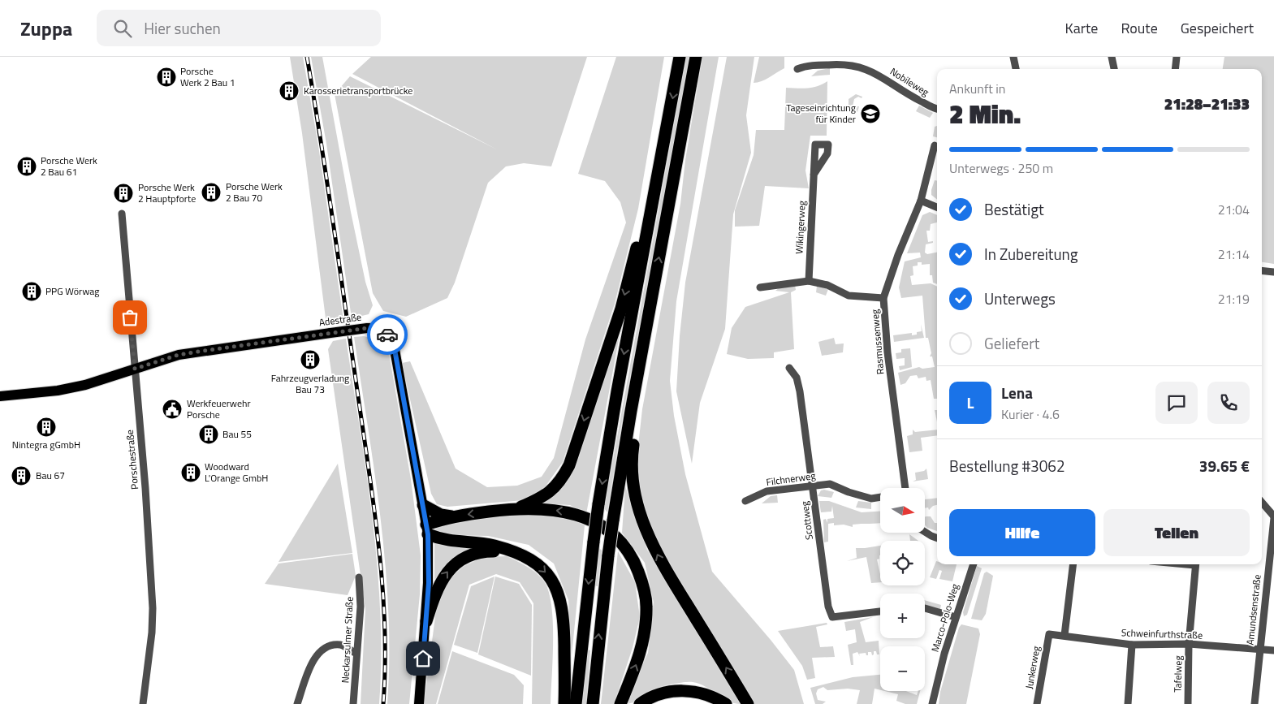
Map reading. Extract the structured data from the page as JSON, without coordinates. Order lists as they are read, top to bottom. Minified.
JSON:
{"streets":{"main road":["Adestraße"],"street":["Nobileweg","Wikingerweg","Rasmussenweg","Porschestraße","Filchnerweg","Scottweg","Amundsenstraße","Marco-Polo-Weg","Schweinfurthstraße","Neckarsulmer Straße","Junkerweg","Tafelweg"]},"crossings":[["Adestraße","Porschestraße"],["Filchnerweg","Scottweg"],["Amundsenstraße","Schweinfurthstraße"],["Schweinfurthstraße","Junkerweg"],["Schweinfurthstraße","Tafelweg"]],"places":{"building":["Porsche Werk 2 Bau 1","Karosserietransportbrücke","Porsche Werk 2 Bau 61","Porsche Werk 2 Bau 70","Porsche Werk 2 Hauptpforte","PPG Wörwag","Fahrzeugverladung Bau 73","Nintegra gGmbH","Bau 55","Woodward L'Orange GmbH","Bau 67"],"school or university":["Tageseinrichtung für Kinder"],"public building":["Werkfeuerwehr Porsche"]},"north":"right","page":{"header":"Zuppa","search":"Hier suchen","nav":["Karte","Route","Gespeichert"],"heading":["2 Min.","Ankunft in","21:28–21:33"],"panel":["Lena","Kurier · 4.6","Bestellung #3062","39.65 €"],"bar":"Unterwegs · 250 m","list":[["Bestätigt","21:04"],["In Zubereitung","21:14"],["Unterwegs","21:19"],"Geliefert"],"round":"L","map_buttons":["+","−"],"buttons":["Hilfe","Teilen"]}}
